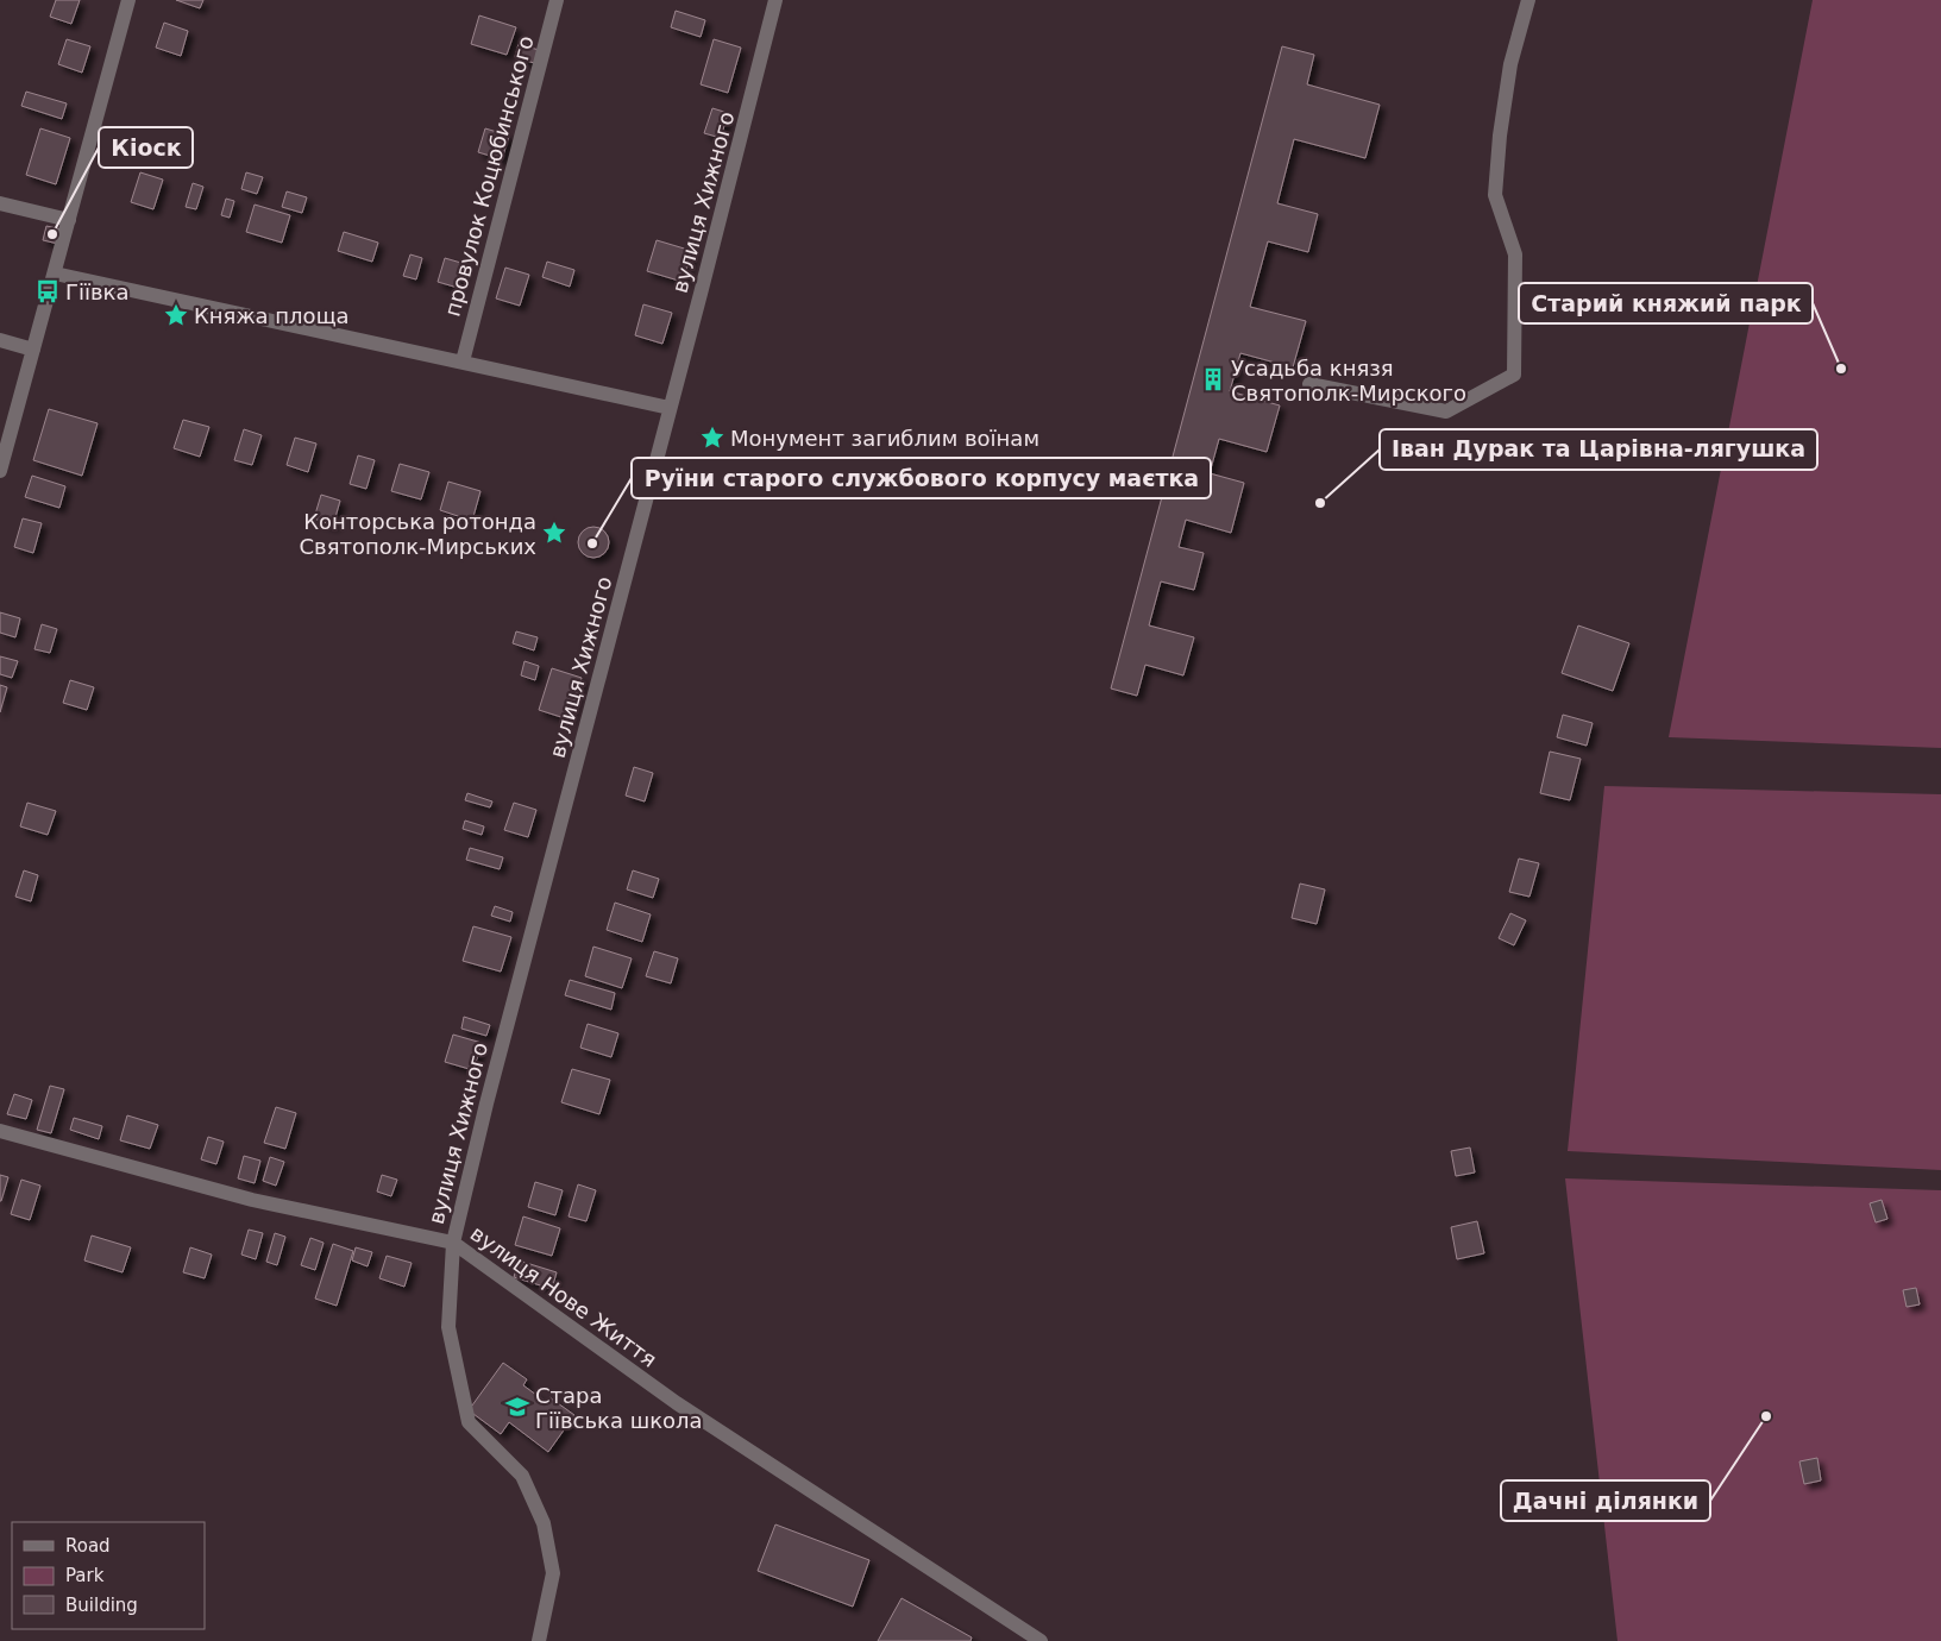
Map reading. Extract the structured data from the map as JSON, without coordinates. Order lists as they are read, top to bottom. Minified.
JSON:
{"streets":{"street":["провулок Коцюбинського","вулиця Хижного","вулиця Нове Життя"]},"crossings":[["вулиця Хижного","вулиця Нове Життя"]],"places":{"other":["Кіоск","Старий княжий парк","Іван Дурак та Царівна-лягушка","Руїни старого службового корпусу маєтка","Дачні ділянки"],"bus stop":["Гіївка"],"place":["Княжа площа","Монумент загиблим воїнам","Конторська ротонда Святополк-Мирських"],"building":["Усадьба князя Святополк-Мирского"],"school or university":["Стара Гіївська школа"]},"legend":["Road","Park","Building"]}
